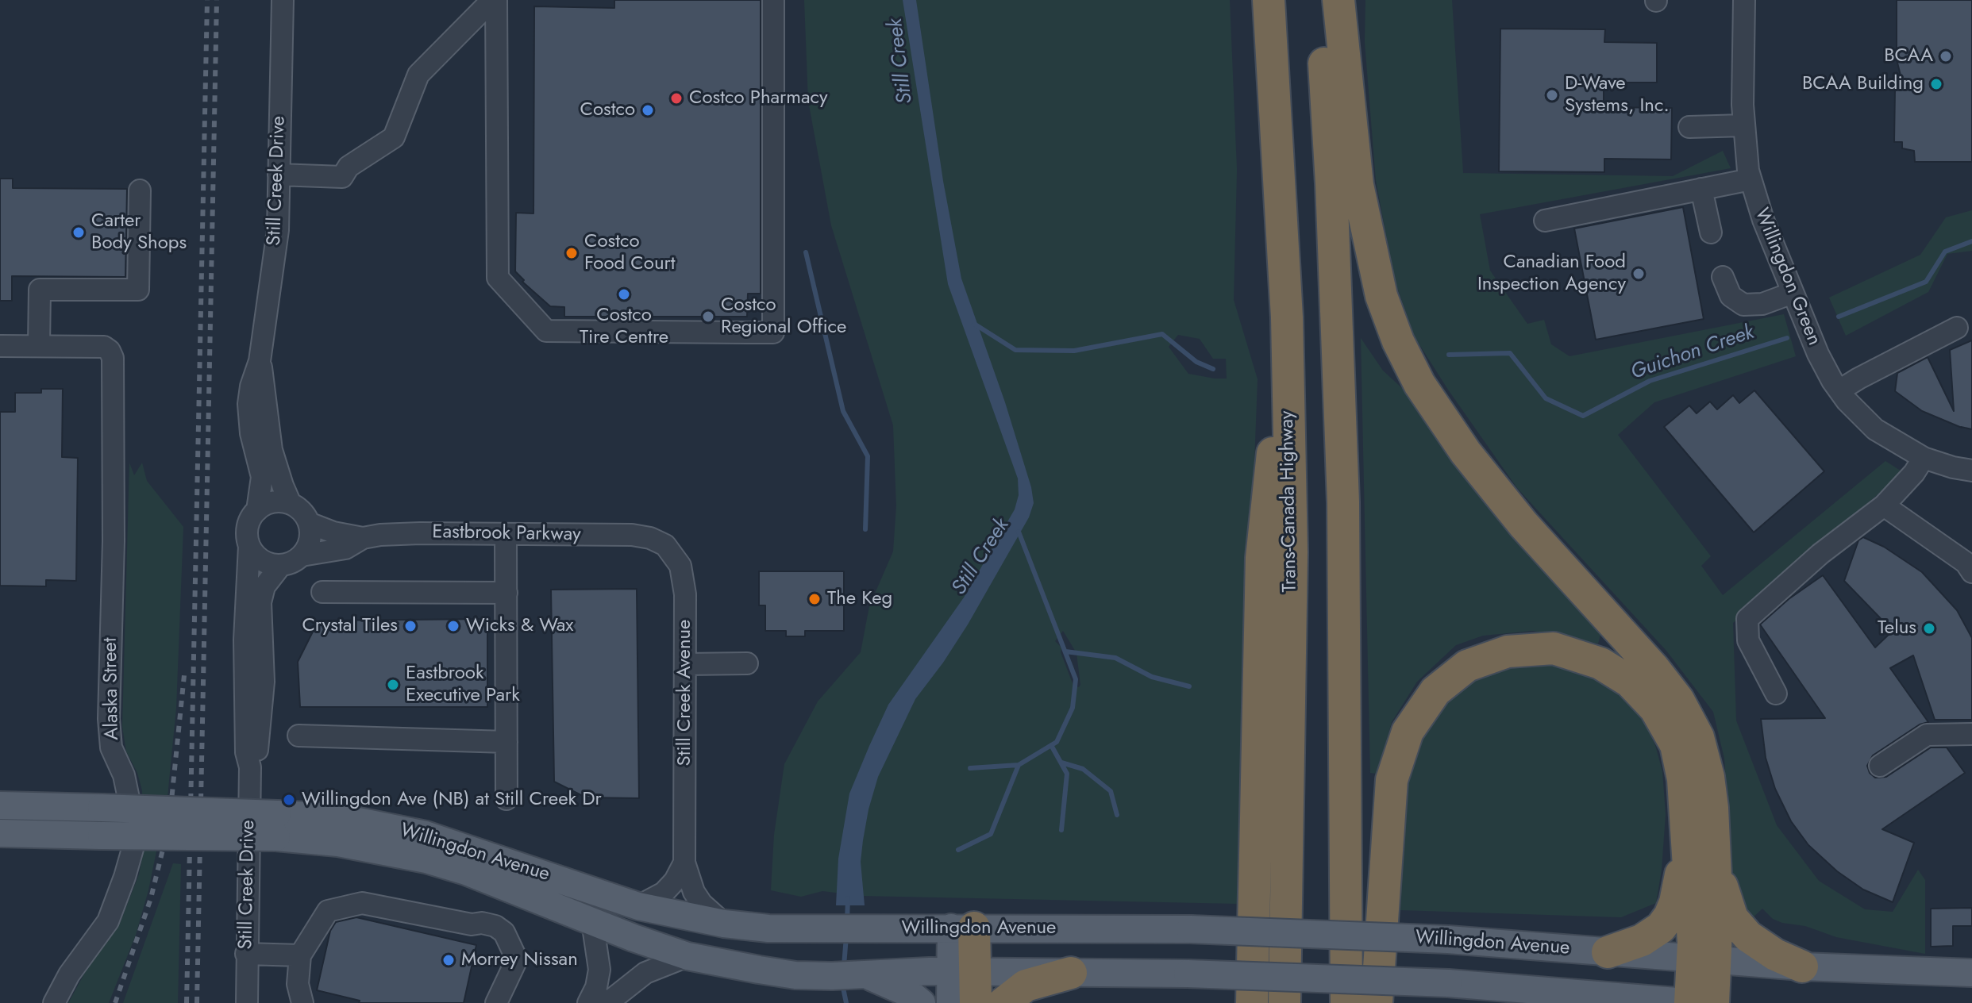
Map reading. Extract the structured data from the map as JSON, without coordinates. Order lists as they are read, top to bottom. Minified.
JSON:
{"streets":{"highway":["Trans-Canada Highway"],"main road":["Willingdon Avenue"],"street":["Still Creek Drive","Willingdon Green","Eastbrook Parkway","Alaska Street","Still Creek Avenue"]},"crossings":[["Still Creek Drive","Eastbrook Parkway"],["Eastbrook Parkway","Still Creek Avenue"],["Still Creek Avenue","Willingdon Avenue"]],"water":["Still Creek","Guichon Creek"],"places":["BCAA","BCAA Building","D-Wave Systems, Inc.","Costco Pharmacy","Costco","Carter Body Shops","Costco Food Court","Canadian Food Inspection Agency","Costco Tire Centre","Costco Regional Office","The Keg","Crystal Tiles","Wicks & Wax","Telus","Eastbrook Executive Park","Willingdon Ave (NB) at Still Creek Dr","Morrey Nissan"]}
